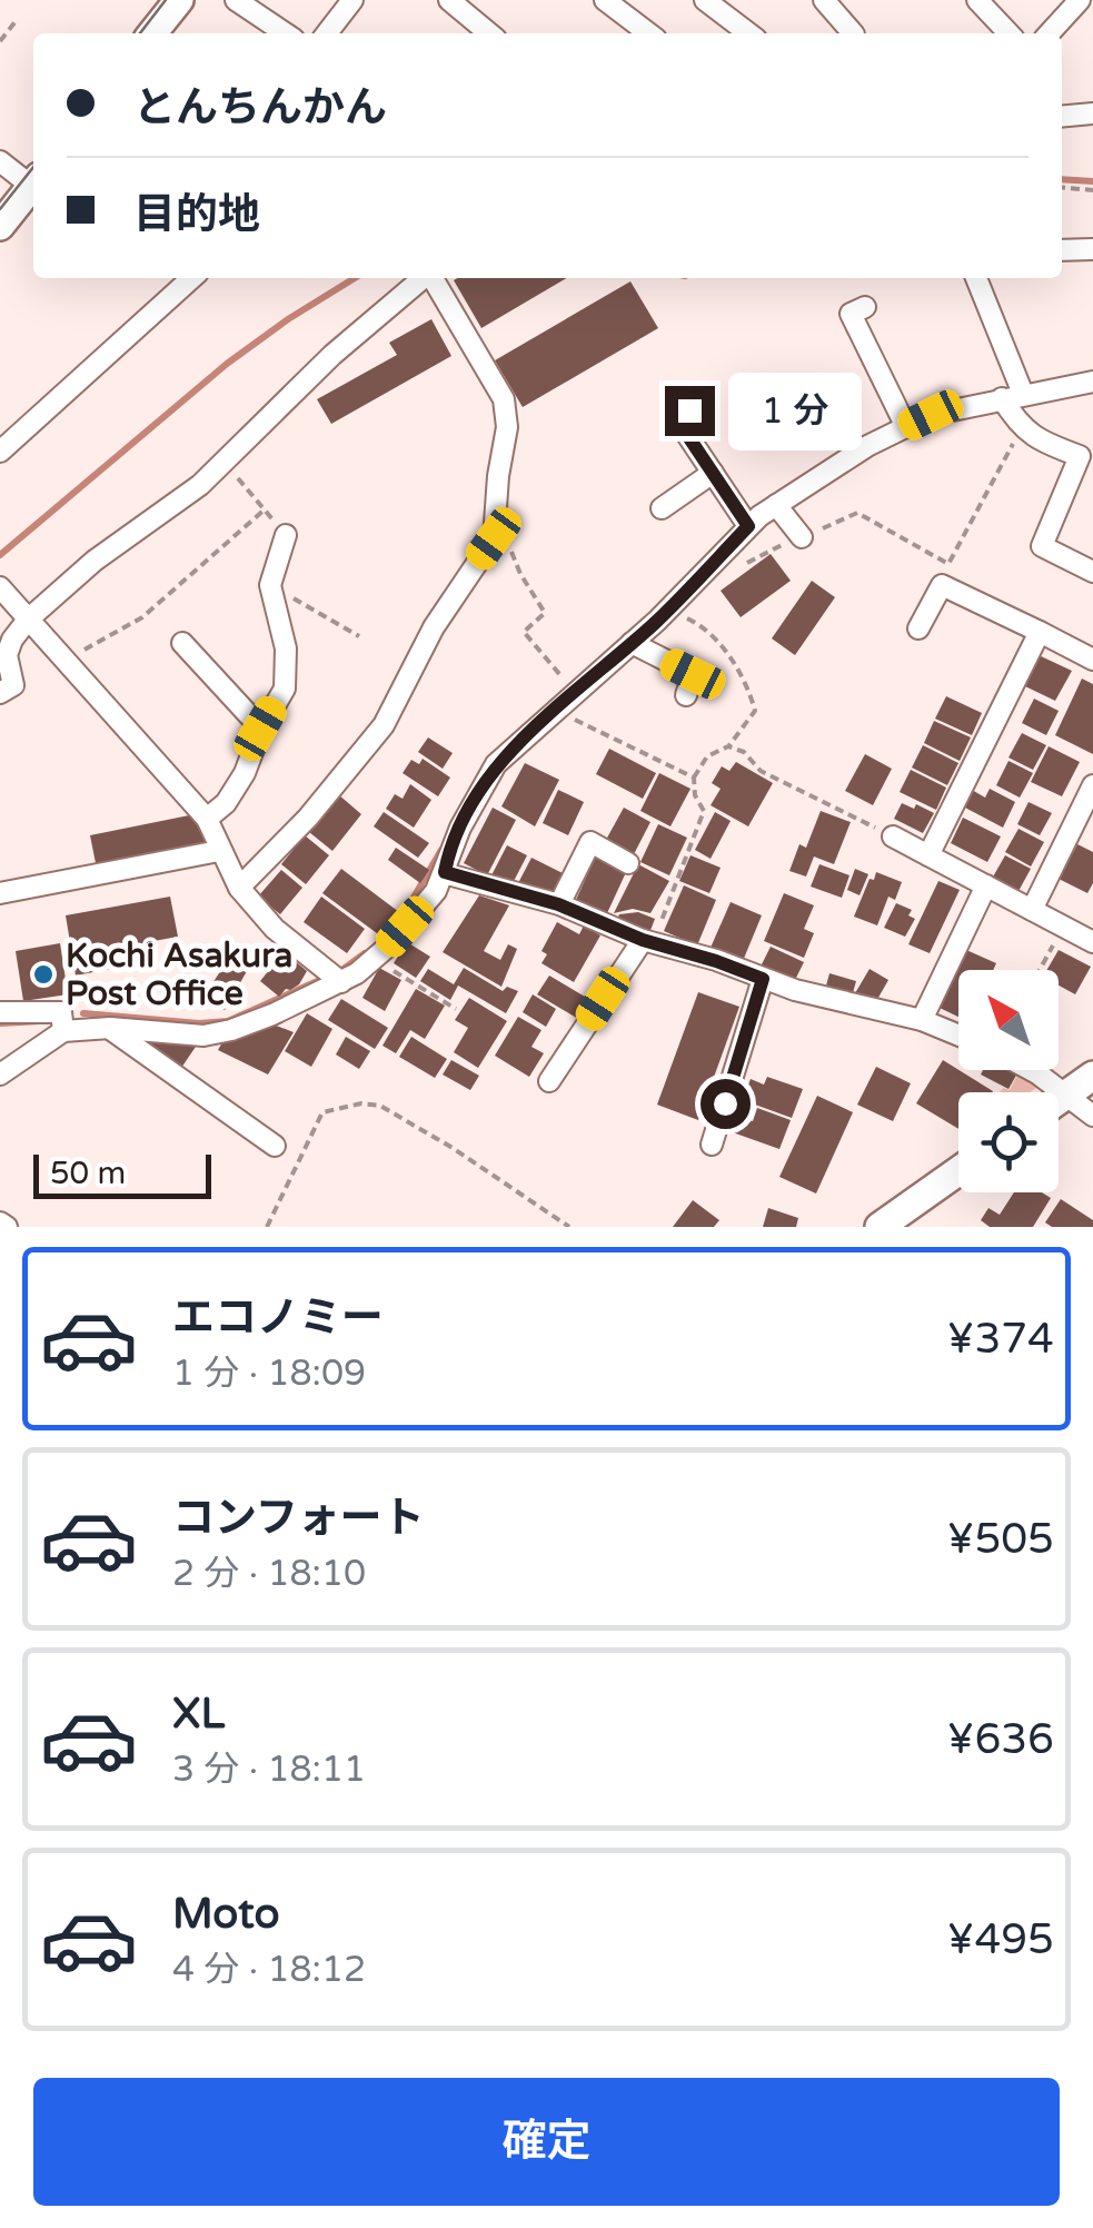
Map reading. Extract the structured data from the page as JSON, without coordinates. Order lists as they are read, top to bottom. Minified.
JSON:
{"places":["Kochi Asakura Post Office"],"scale_bar":"50 m","north":"top left","page":{"banner":["とんちんかん","目的地"],"bubble":"1 分","scale":"50 m","list":[{"name":"エコノミー","note":"1 分 · 18:09","value":"¥374"},{"name":"コンフォート","note":"2 分 · 18:10","value":"¥505"},{"name":"XL","note":"3 分 · 18:11","value":"¥636"},{"name":"Moto","note":"4 分 · 18:12","value":"¥495"}],"buttons":"確定"}}
